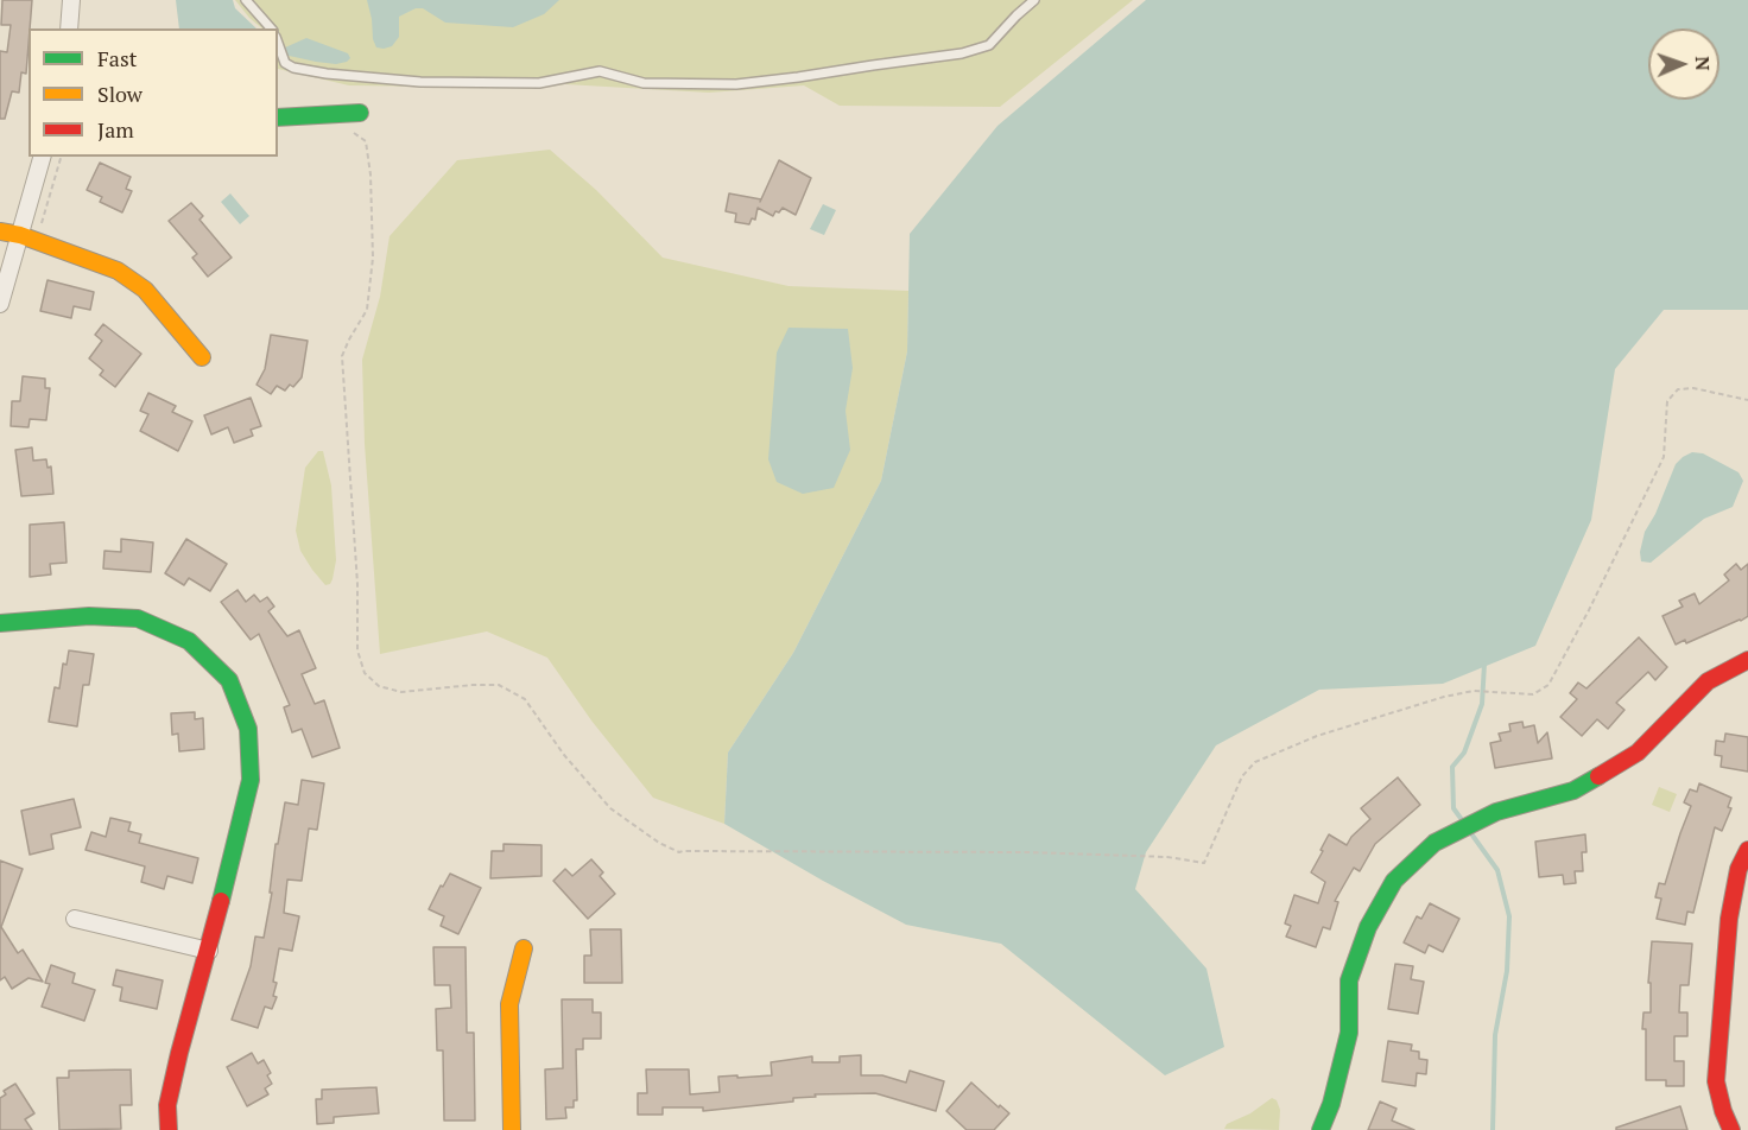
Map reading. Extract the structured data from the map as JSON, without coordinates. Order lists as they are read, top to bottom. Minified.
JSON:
{"legend":["Fast","Slow","Jam"],"north":"right"}
